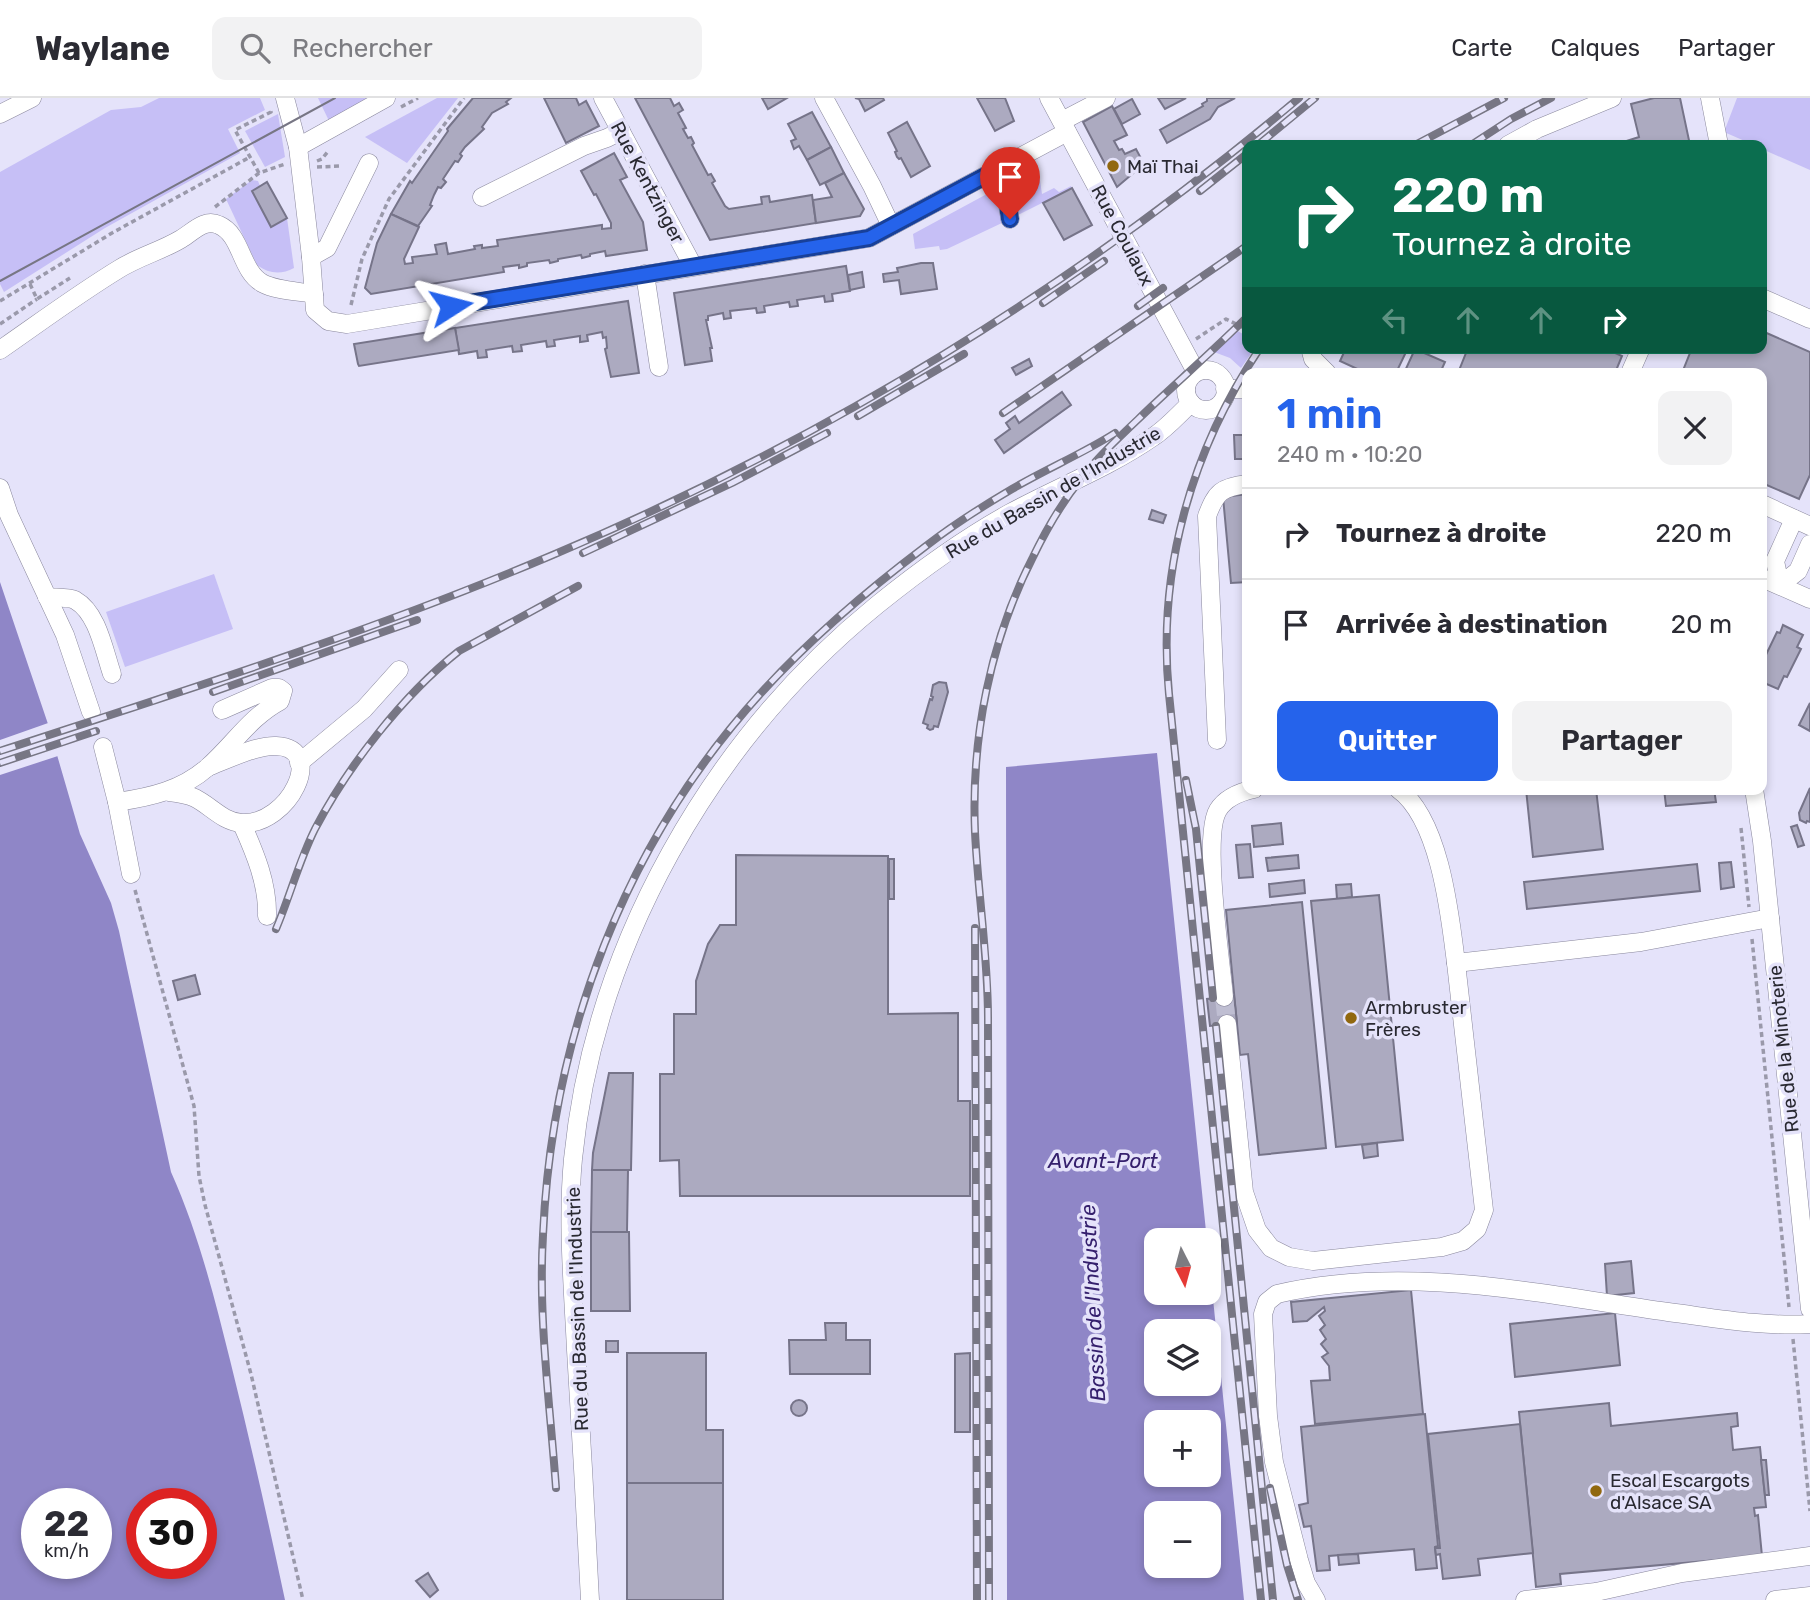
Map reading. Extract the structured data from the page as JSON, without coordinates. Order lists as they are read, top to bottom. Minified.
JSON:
{"streets":{"street":["Rue Kentzinger","Rue Coulaux","Rue du Bassin de l'Industrie","Rue de la Minoterie"]},"crossings":[["Rue Coulaux","Rue du Bassin de l'Industrie"]],"water":["Avant-Port","Bassin de l'Industrie"],"places":["Maï Thai","Armbruster Frères","Escal Escargots d'Alsace SA"],"north":"bottom","page":{"header":"Waylane","search":"Rechercher","nav":["Carte","Calques","Partager"],"turn":["220 m","Tournez à droite"],"heading":["1 min","240 m · 10:20"],"list":[{"name":"Tournez à droite","value":"220 m"},{"name":"Arrivée à destination","value":"20 m"}],"buttons":["Quitter","Partager"],"map_buttons":["+","−"],"speed":"22 km/h","limit":"30"}}
